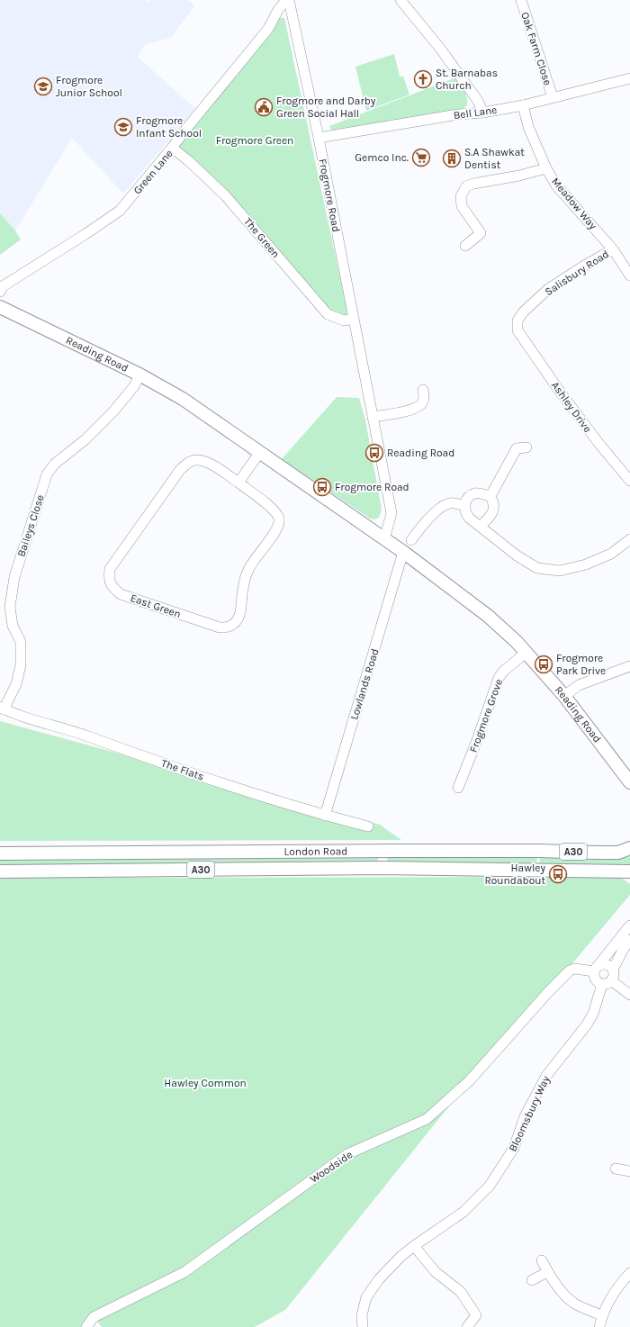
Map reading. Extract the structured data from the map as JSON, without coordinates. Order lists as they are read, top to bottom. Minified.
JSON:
{"streets":{"main road":["Reading Road","London Road","A30"],"street":["Oak Farm Close","Bell Lane","Green Lane","Frogmore Road","Meadow Way","The Green","Salisbury Road","Ashley Drive","Baileys Close","East Green","Lowlands Road","Frogmore Grove","The Flats","Bloomsbury Way","Woodside"]},"crossings":[["Oak Farm Close","Bell Lane"],["Bell Lane","Frogmore Road"],["Bell Lane","Meadow Way"],["Green Lane","Frogmore Road"],["Green Lane","The Green"],["Frogmore Road","The Green"],["Frogmore Road","Reading Road"],["Meadow Way","Salisbury Road"],["Salisbury Road","Ashley Drive"],["Reading Road","Baileys Close"],["Reading Road","Lowlands Road"],["Reading Road","Frogmore Grove"],["Baileys Close","The Flats"],["Lowlands Road","The Flats"],["Bloomsbury Way","Woodside"]],"parks":["Frogmore Green","Hawley Common"],"places":{"church":["St. Barnabas Church"],"school or university":["Frogmore Junior School","Frogmore Infant School"],"public building":["Frogmore and Darby Green Social Hall"],"supermarket":["Gemco Inc."],"building":["S.A Shawkat Dentist"],"bus stop":["Reading Road","Frogmore Road","Frogmore Park Drive","Hawley Roundabout"]}}
